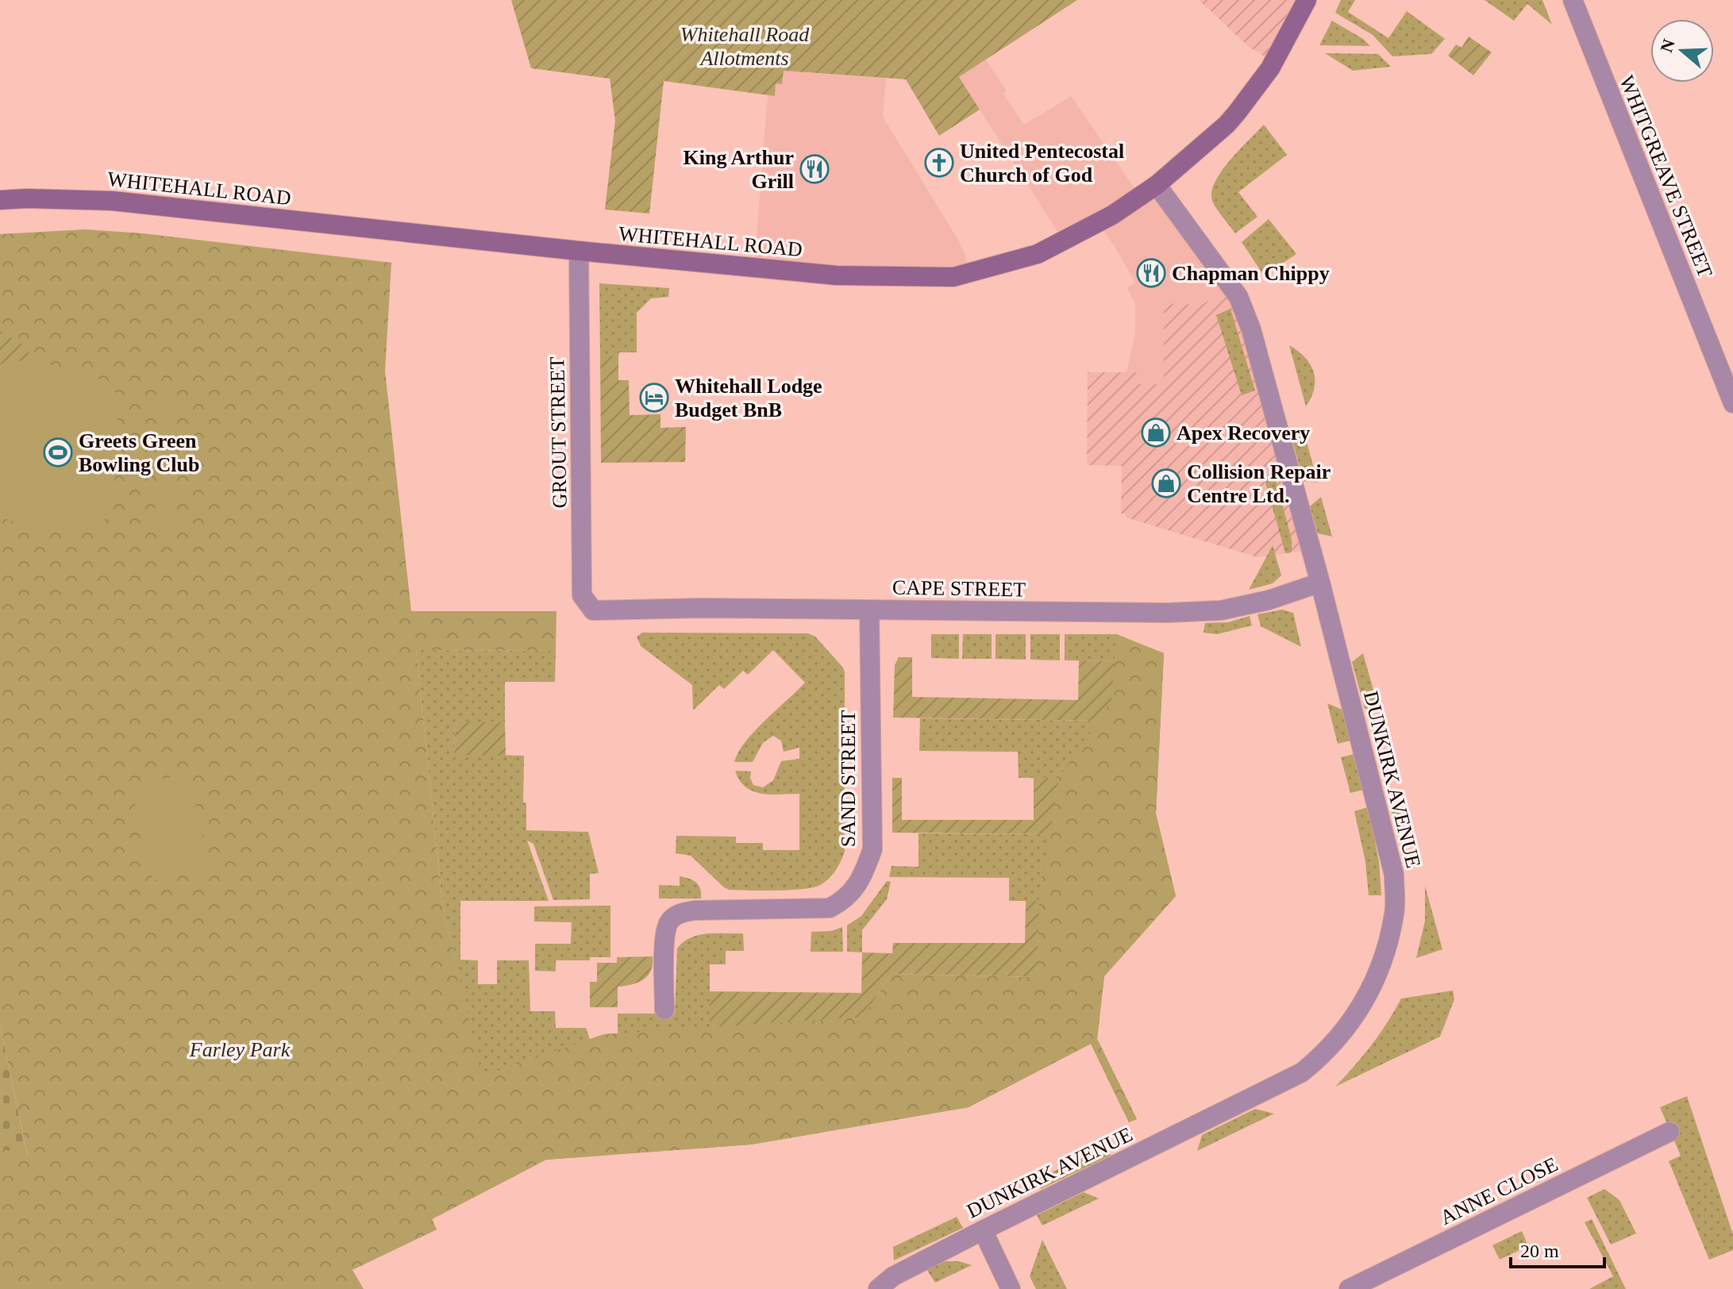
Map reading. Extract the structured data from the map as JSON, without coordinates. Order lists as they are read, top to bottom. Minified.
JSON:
{"streets":{"main road":["WHITEHALL ROAD"],"street":["WHITGREAVE STREET","GROUT STREET","CAPE STREET","SAND STREET","DUNKIRK AVENUE","ANNE CLOSE"]},"crossings":[["WHITEHALL ROAD","GROUT STREET"],["WHITEHALL ROAD","DUNKIRK AVENUE"],["GROUT STREET","CAPE STREET"],["CAPE STREET","SAND STREET"],["CAPE STREET","DUNKIRK AVENUE"]],"parks":["Whitehall Road Allotments","Farley Park"],"places":{"church":["United Pentecostal Church of God"],"restaurant":["King Arthur Grill","Chapman Chippy"],"hotel":["Whitehall Lodge Budget BnB"],"shop":["Apex Recovery","Collision Repair Centre Ltd."],"sports":["Greets Green Bowling Club"]},"scale_bar":"20 m","north":"left"}
